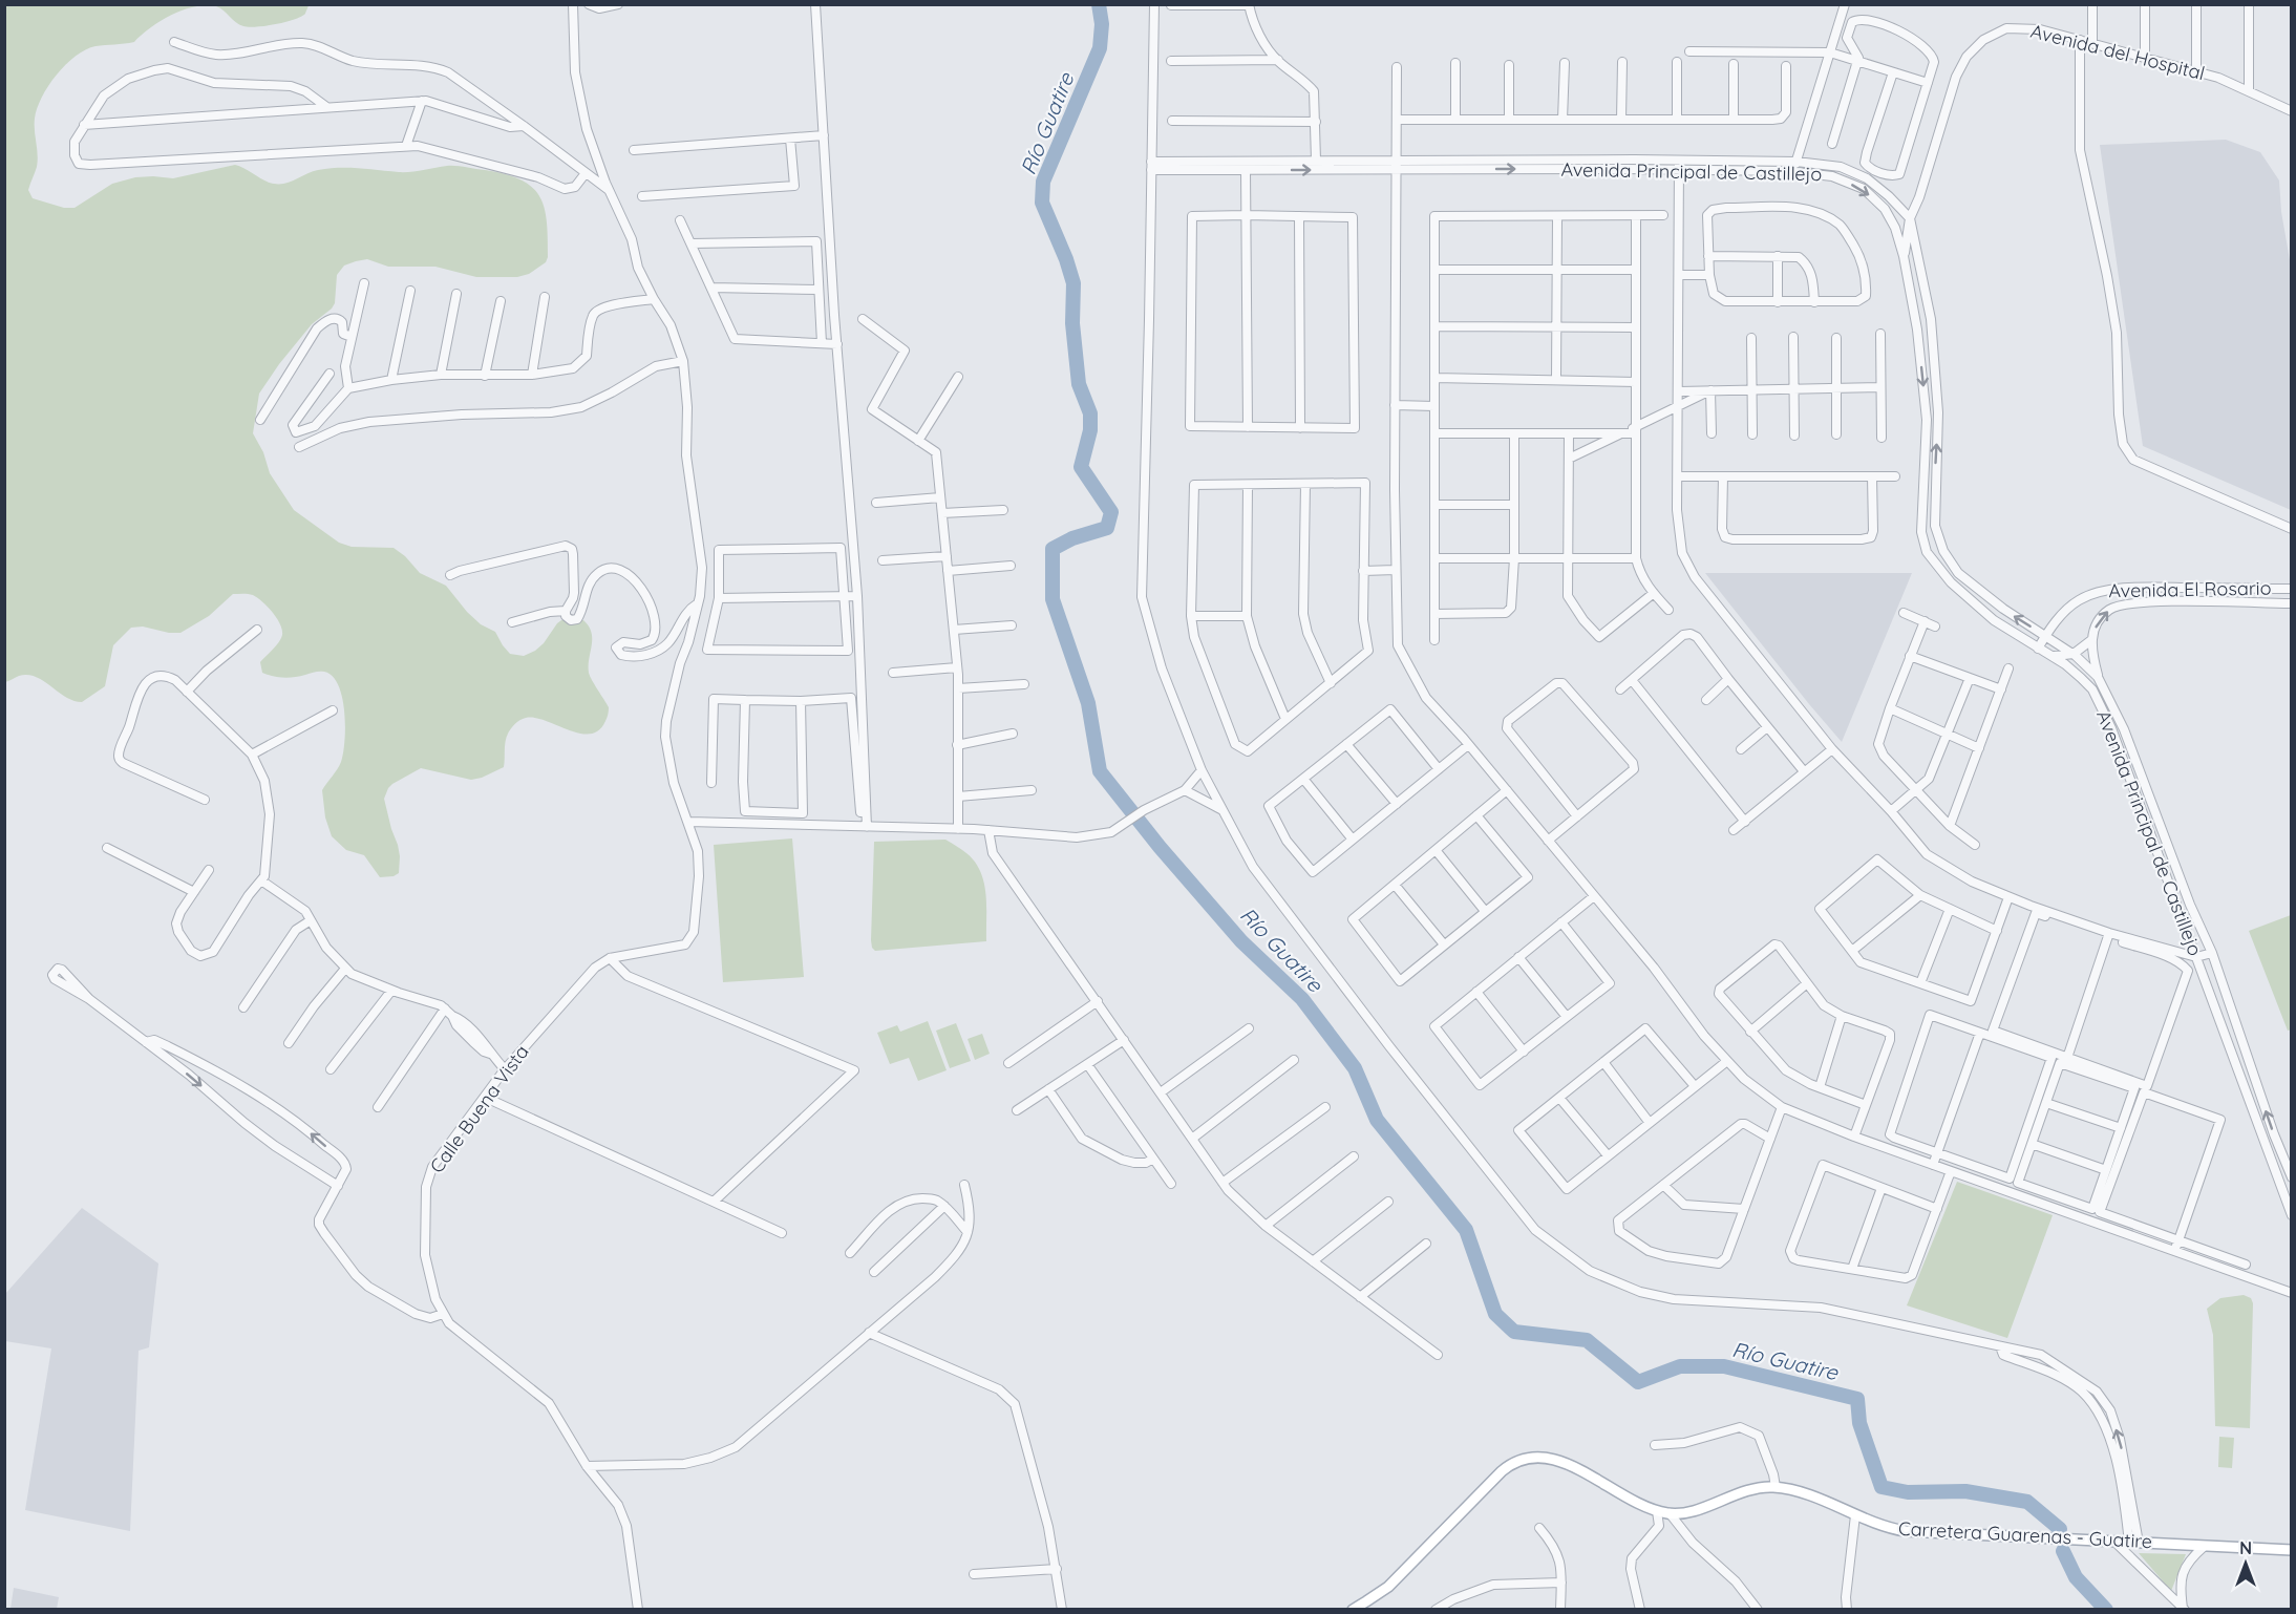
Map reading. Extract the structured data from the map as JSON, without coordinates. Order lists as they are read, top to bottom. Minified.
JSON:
{"streets":{"main road":["Carretera Guarenas - Guatire"],"street":["Avenida del Hospital","Avenida Principal de Castillejo","Avenida El Rosario","Calle Buena Vista"]},"crossings":[["Avenida del Hospital","Avenida Principal de Castillejo"],["Avenida Principal de Castillejo","Avenida El Rosario"]],"water":["Río Guatire"],"north":"top"}
